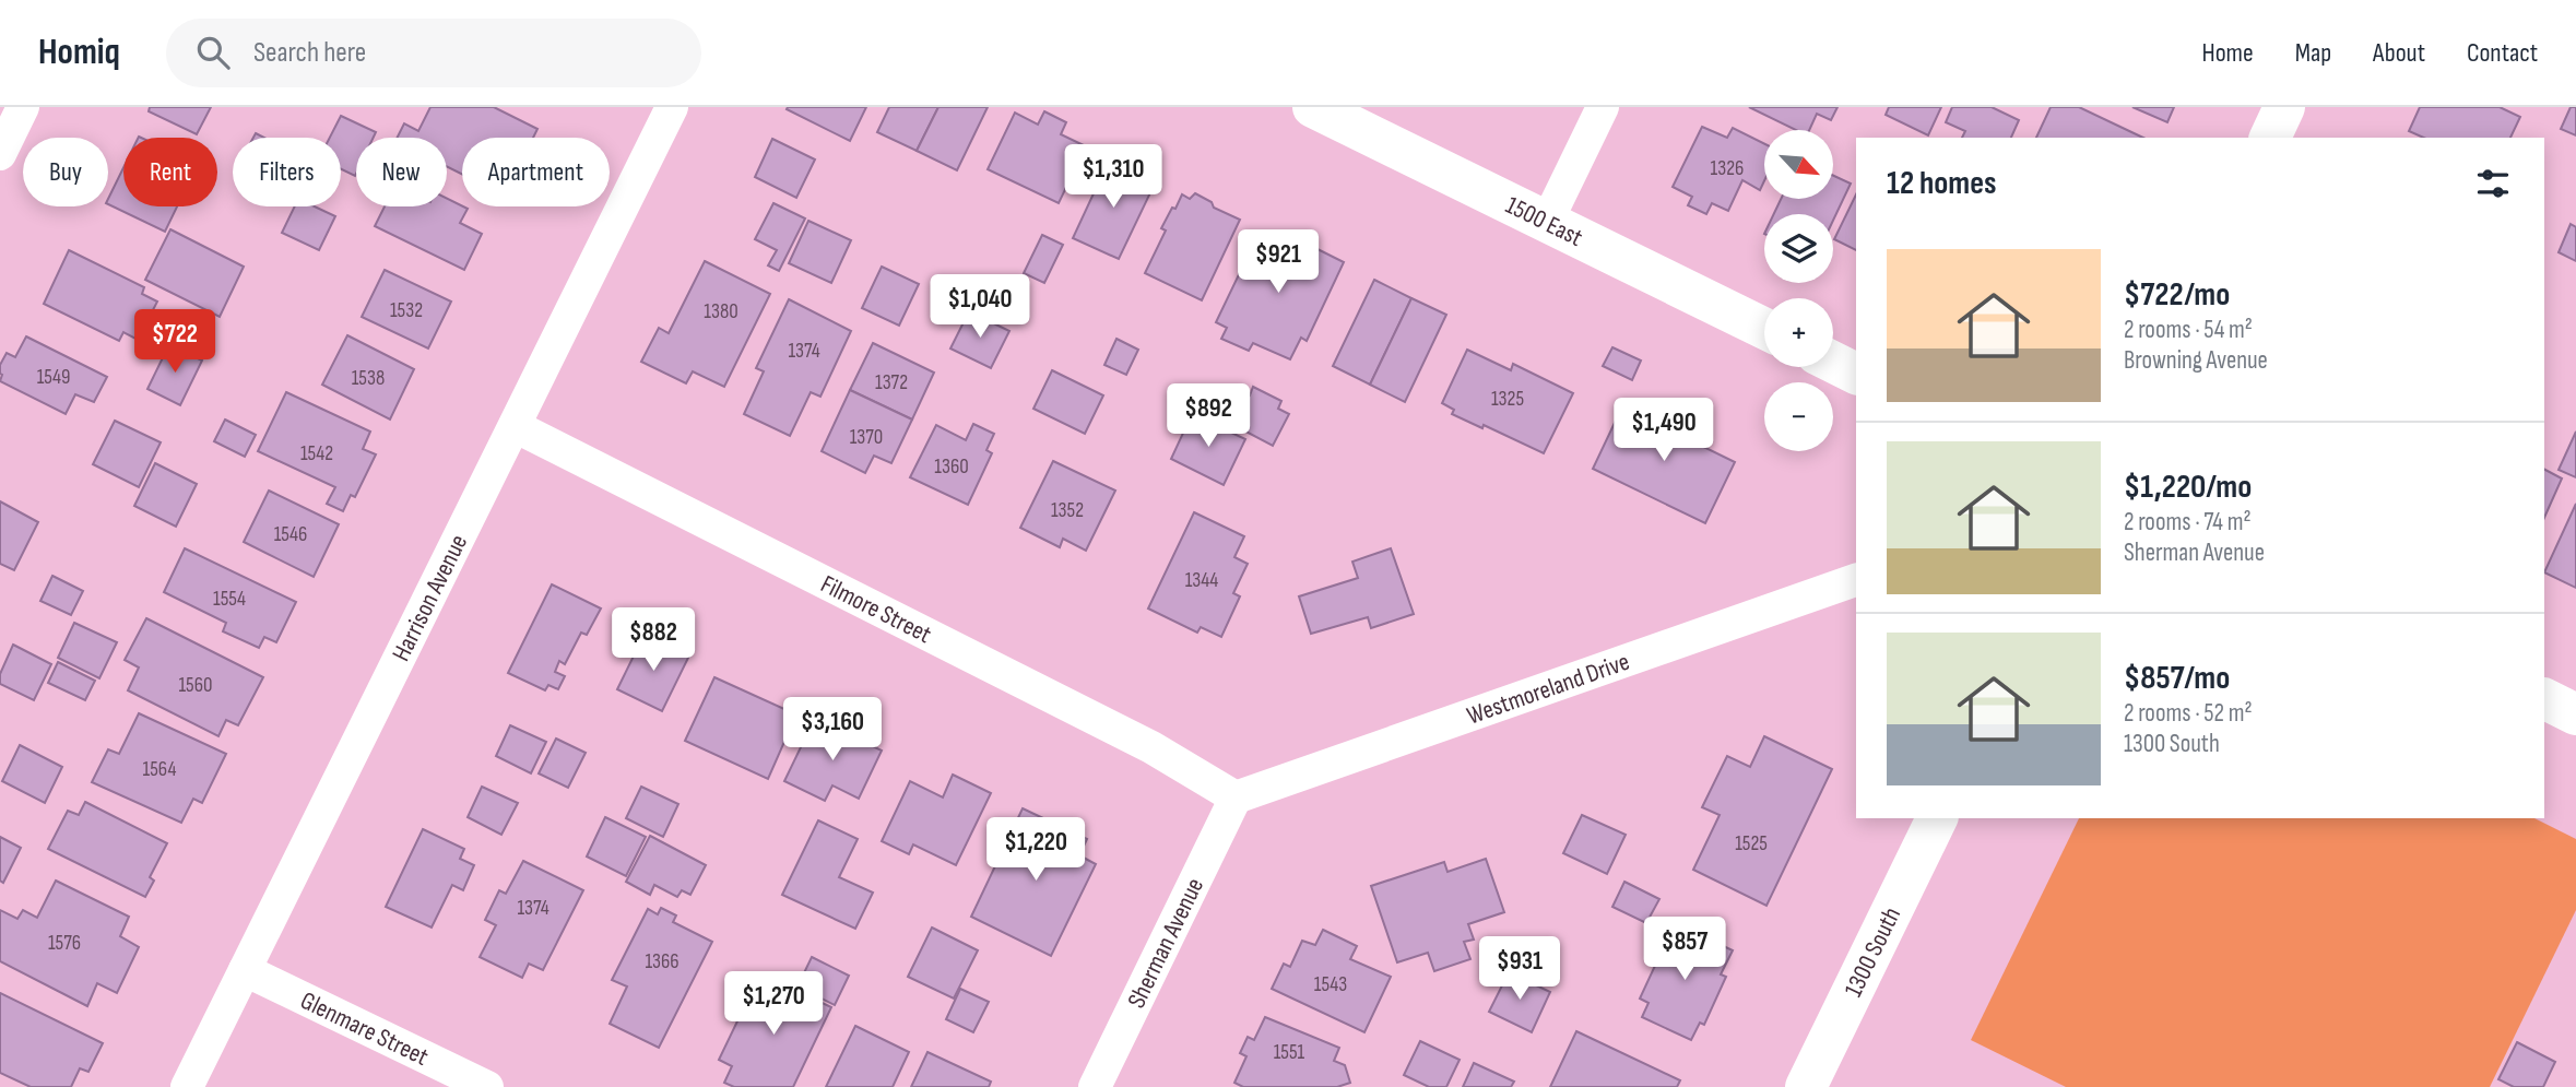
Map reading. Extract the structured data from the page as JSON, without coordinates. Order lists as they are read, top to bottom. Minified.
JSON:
{"streets":{"street":["1500 East","Harrison Avenue","Filmore Street","Westmoreland Drive","Sherman Avenue","1300 South","Glenmare Street"]},"crossings":[["Harrison Avenue","Filmore Street"],["Harrison Avenue","Glenmare Street"],["Filmore Street","Westmoreland Drive"],["Filmore Street","Sherman Avenue"],["Westmoreland Drive","Sherman Avenue"]],"house_numbers":["1326","1532","1380","1374","1549","1538","1372","1325","1370","1542","1360","1352","1546","1344","1554","1560","1564","1525","1374","1576","1366","1543","1551"],"north":"bottom right","page":{"header":"Homiq","search":"Search here","nav":["Home","Map","About","Contact"],"map_buttons":["+","−"],"chip":["Buy","Rent","Filters","New","Apartment"],"heading":"12 homes","price":["$1,310","$921","$1,040","$722","$892","$1,490","$882","$3,160","$1,220","$857","$931","$1,270"],"list":[{"name":"$722/mo","note":"2 rooms · 54 m² · Browning Avenue"},{"name":"$1,220/mo","note":"2 rooms · 74 m² · Sherman Avenue"},{"name":"$857/mo","note":"2 rooms · 52 m² · 1300 South"}]}}
